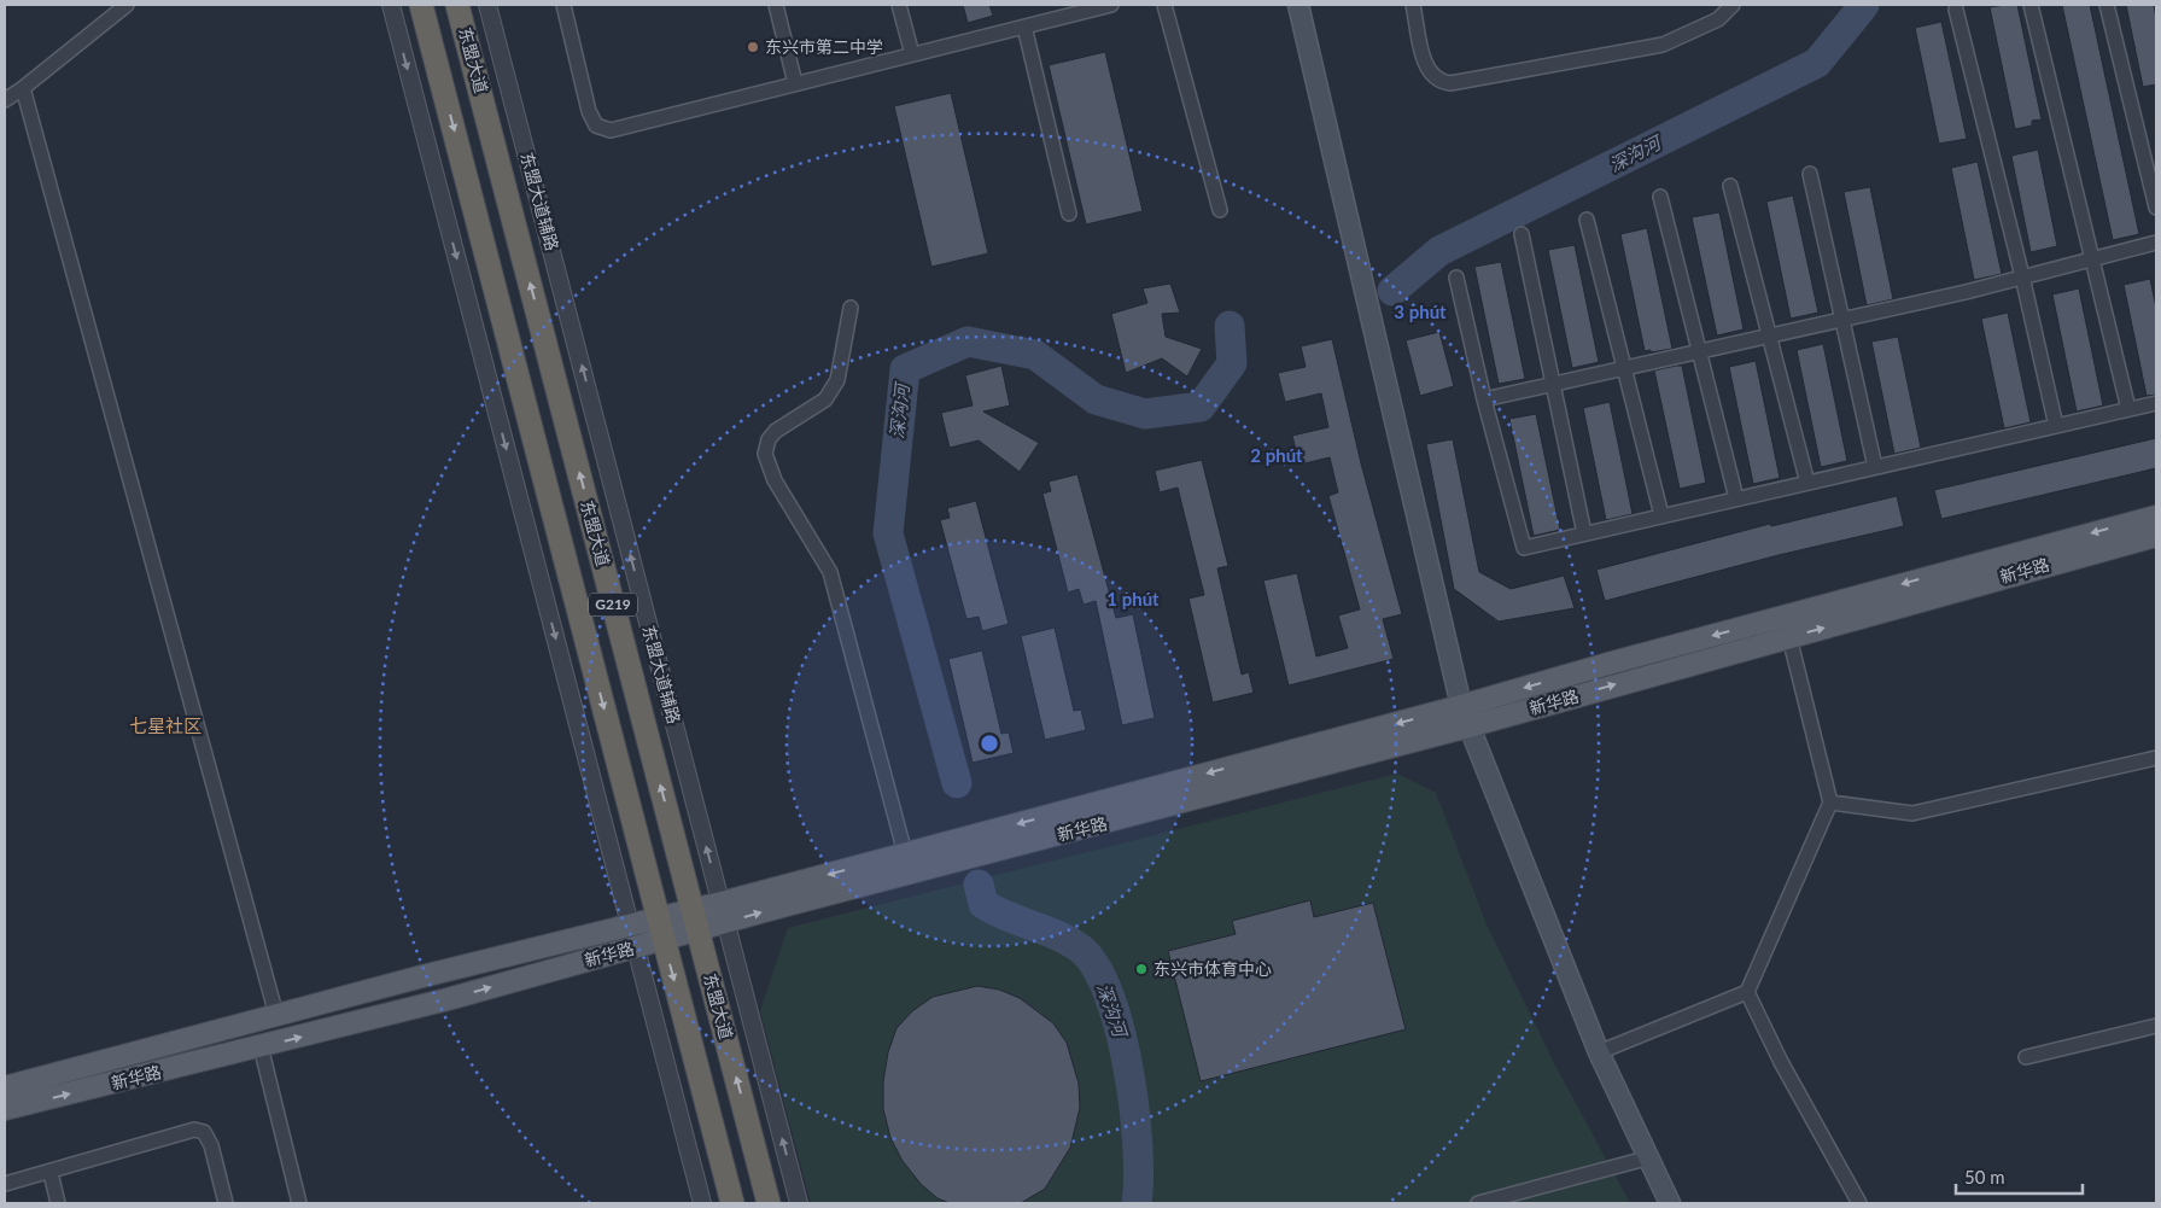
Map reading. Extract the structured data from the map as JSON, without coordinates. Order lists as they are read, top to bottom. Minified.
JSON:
{"streets":{"highway":["东盟大道","G219"],"main road":["新华路"],"street":["东盟大道辅路"]},"crossings":[["东盟大道","新华路"],["东盟大道辅路","新华路"]],"districts":["七星社区"],"water":["深沟河"],"places":["东兴市第二中学","东兴市体育中心"],"scale_bar":"50 m","rings":["3 phút","2 phút","1 phút"]}
